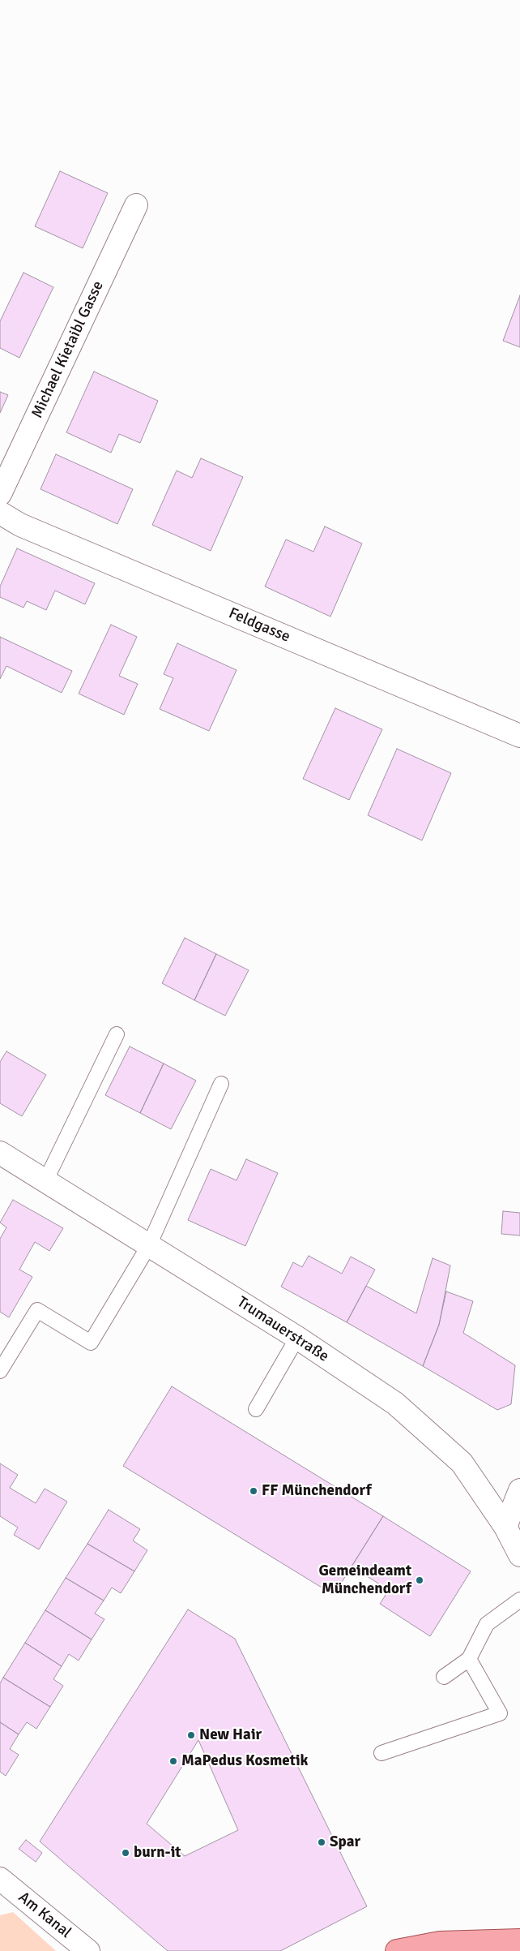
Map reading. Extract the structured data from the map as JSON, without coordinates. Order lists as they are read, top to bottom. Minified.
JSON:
{"streets":{"street":["Michael Kietaibl Gasse","Feldgasse","Trumauerstraße","Am Kanal"]},"places":["FF Münchendorf","Gemeindeamt Münchendorf","New Hair","MaPedus Kosmetik","Spar","burn-it"]}
